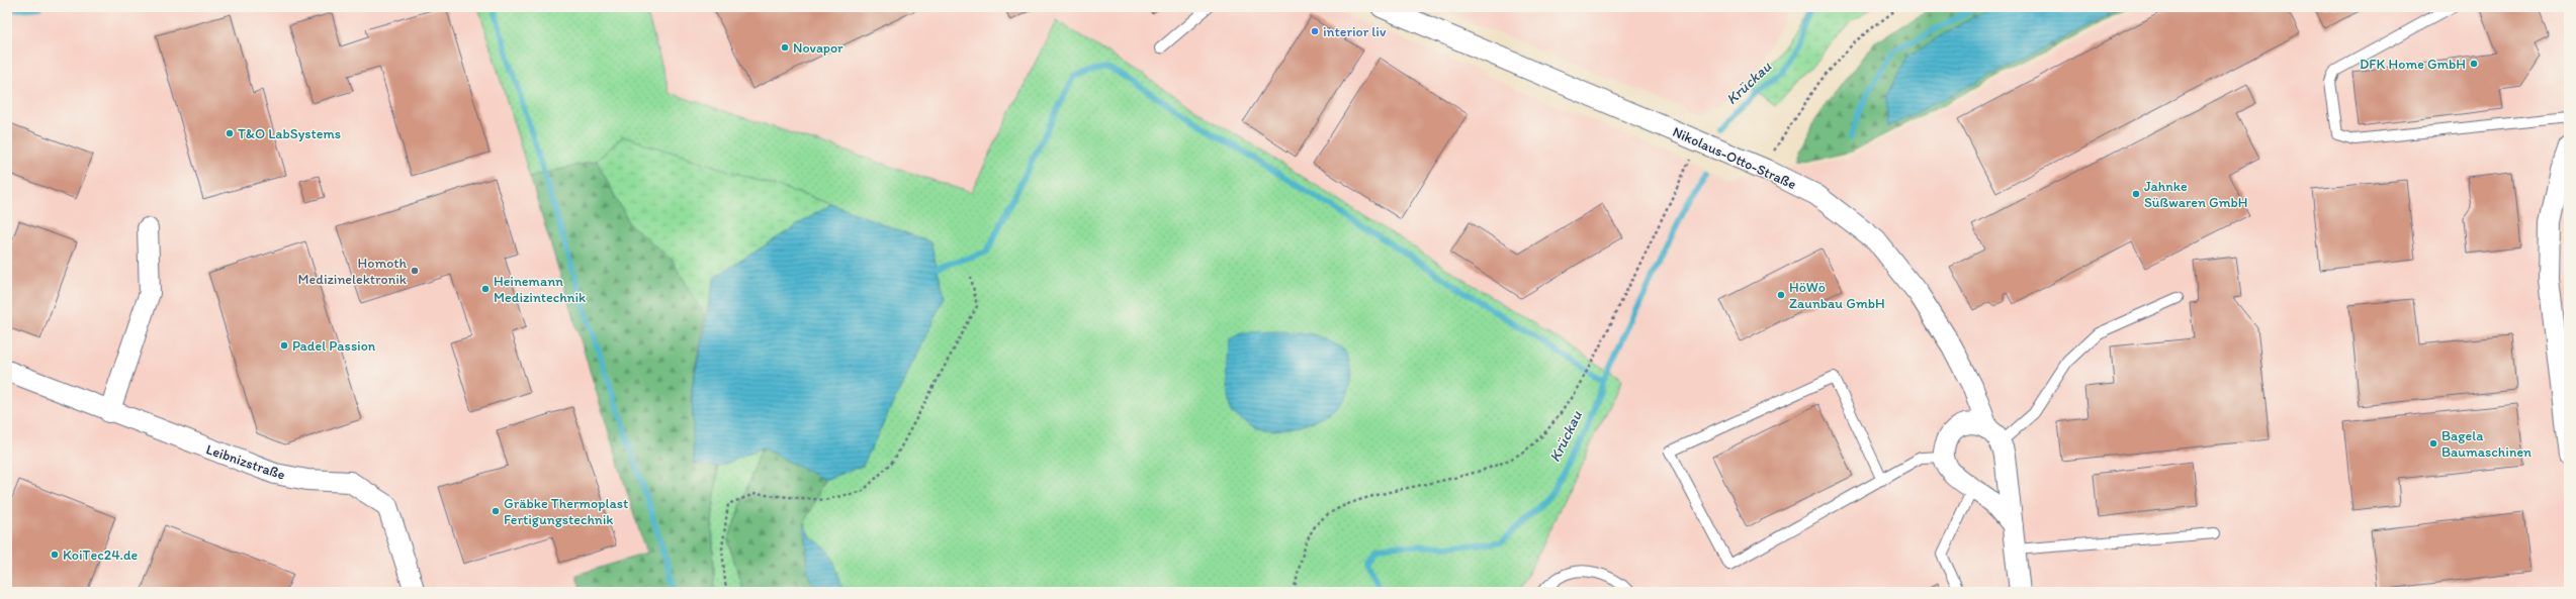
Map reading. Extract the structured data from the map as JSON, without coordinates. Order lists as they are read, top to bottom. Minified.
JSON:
{"streets":{"street":["Nikolaus-Otto-Straße","Leibnizstraße"]},"water":["Krückau"],"places":["interior liv","Novapor","DFK Home GmbH","T&O LabSystems","Jahnke Süßwaren GmbH","Homoth Medizinelektronik","Heinemann Medizintechnik","HöWö Zaunbau GmbH","Padel Passion","Bagela Baumaschinen","Gräbke Thermoplast Fertigungstechnik","KoiTec24.de"]}
